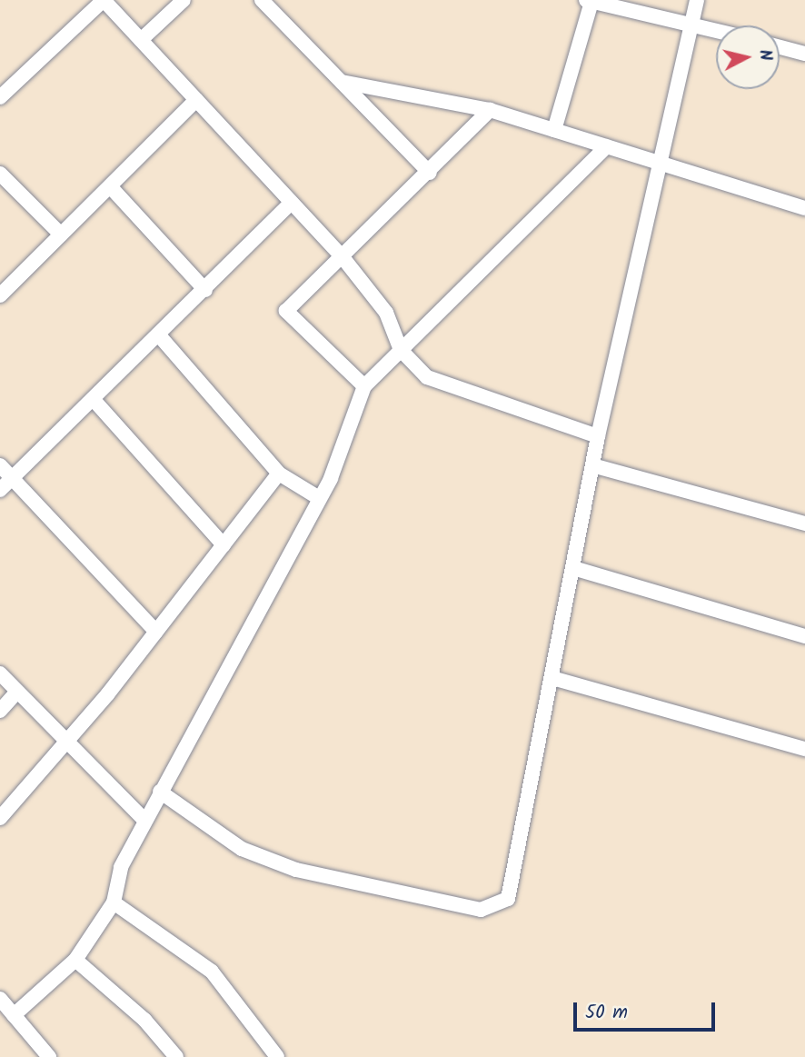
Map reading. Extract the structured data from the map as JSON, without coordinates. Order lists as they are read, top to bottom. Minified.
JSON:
{"scale_bar":"50 m","north":"right"}
